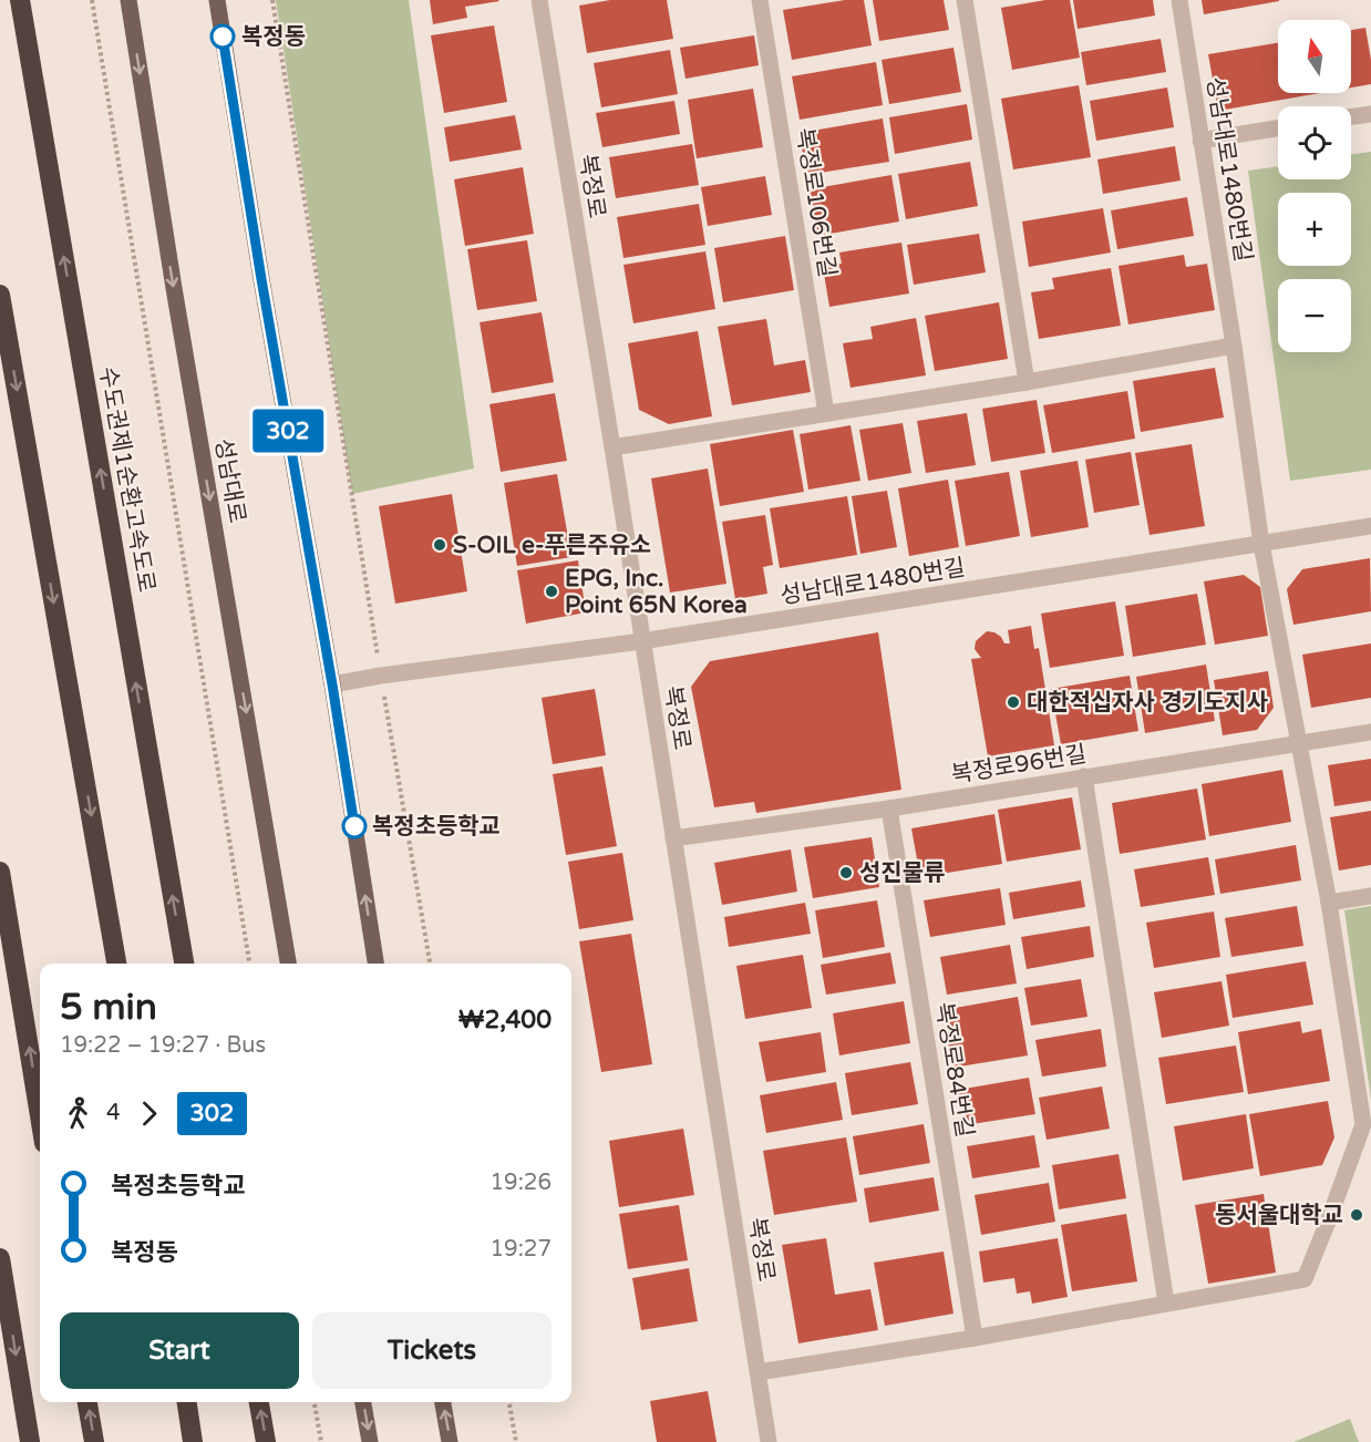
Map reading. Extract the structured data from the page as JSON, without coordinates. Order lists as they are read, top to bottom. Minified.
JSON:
{"streets":{"highway":["수도권제1순환고속도로"],"main road":["성남대로"],"street":["성남대로1480번길","복정로","복정로106번길","복정로96번길","복정로84번길"]},"crossings":[["성남대로1480번길","복정로"],["복정로","복정로96번길"],["복정로96번길","복정로84번길"]],"places":["복정동","S-OIL e-푸른주유소","EPG, Inc. Point 65N Korea","대한적십자사 경기도지사","복정초등학교","성진물류","동서울대학교"],"lines":["bus line 302"],"north":"top","page":{"on_map":"302","map_buttons":["+","−"],"heading":["5 min","19:22 – 19:27 · Bus","₩2,400"],"legs":["4","302"],"list":[{"name":"복정초등학교","value":"19:26"},{"name":"복정동","value":"19:27"}],"buttons":["Start","Tickets"]}}
